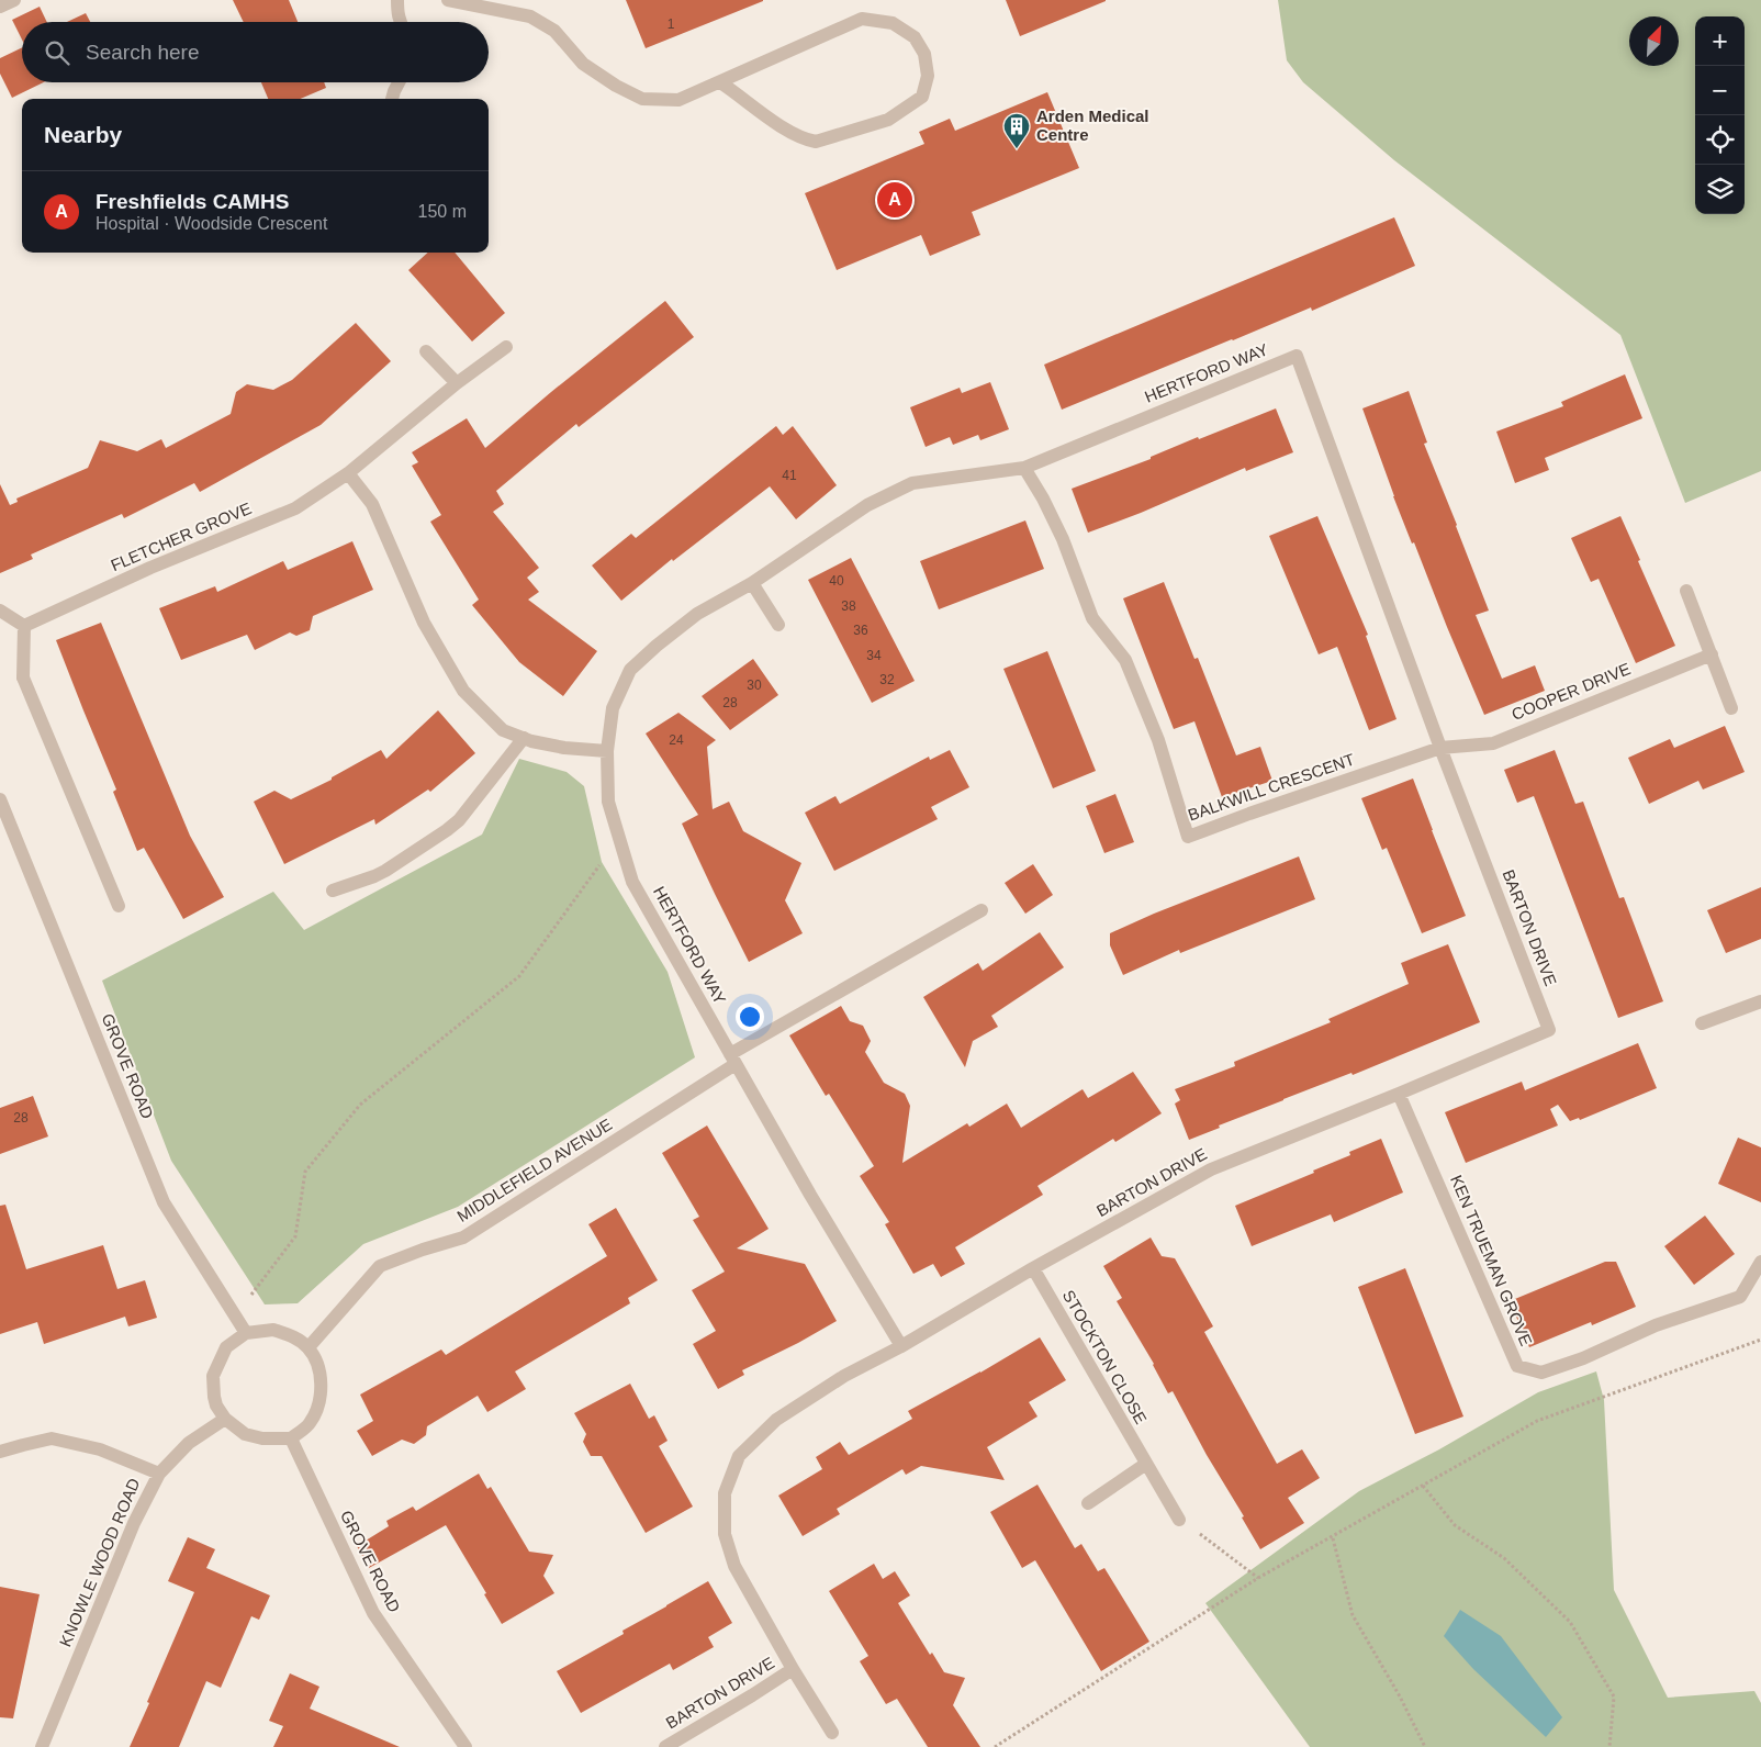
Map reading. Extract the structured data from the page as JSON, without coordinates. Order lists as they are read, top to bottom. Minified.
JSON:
{"streets":{"street":["HERTFORD WAY","FLETCHER GROVE","COOPER DRIVE","BALKWILL CRESCENT","BARTON DRIVE","GROVE ROAD","MIDDLEFIELD AVENUE","KEN TRUEMAN GROVE","STOCKTON CLOSE","KNOWLE WOOD ROAD"]},"crossings":[["HERTFORD WAY","COOPER DRIVE"],["HERTFORD WAY","BALKWILL CRESCENT"],["HERTFORD WAY","BARTON DRIVE"],["HERTFORD WAY","MIDDLEFIELD AVENUE"],["COOPER DRIVE","BALKWILL CRESCENT"],["COOPER DRIVE","BARTON DRIVE"],["BALKWILL CRESCENT","BARTON DRIVE"],["BARTON DRIVE","KEN TRUEMAN GROVE"],["BARTON DRIVE","STOCKTON CLOSE"],["GROVE ROAD","MIDDLEFIELD AVENUE"],["GROVE ROAD","KNOWLE WOOD ROAD"],["MIDDLEFIELD AVENUE","KNOWLE WOOD ROAD"]],"places":{"building":["Arden Medical Centre"]},"house_numbers":["1","41","40","38","36","34","32","30","28","24","28"],"north":"top right","page":{"map_buttons":["+","−"],"search":"Search here","heading":"Nearby","list":[{"mark":"A","name":"Freshfields CAMHS","note":"Hospital · Woodside Crescent","value":"150 m"}],"pins":"A"}}
